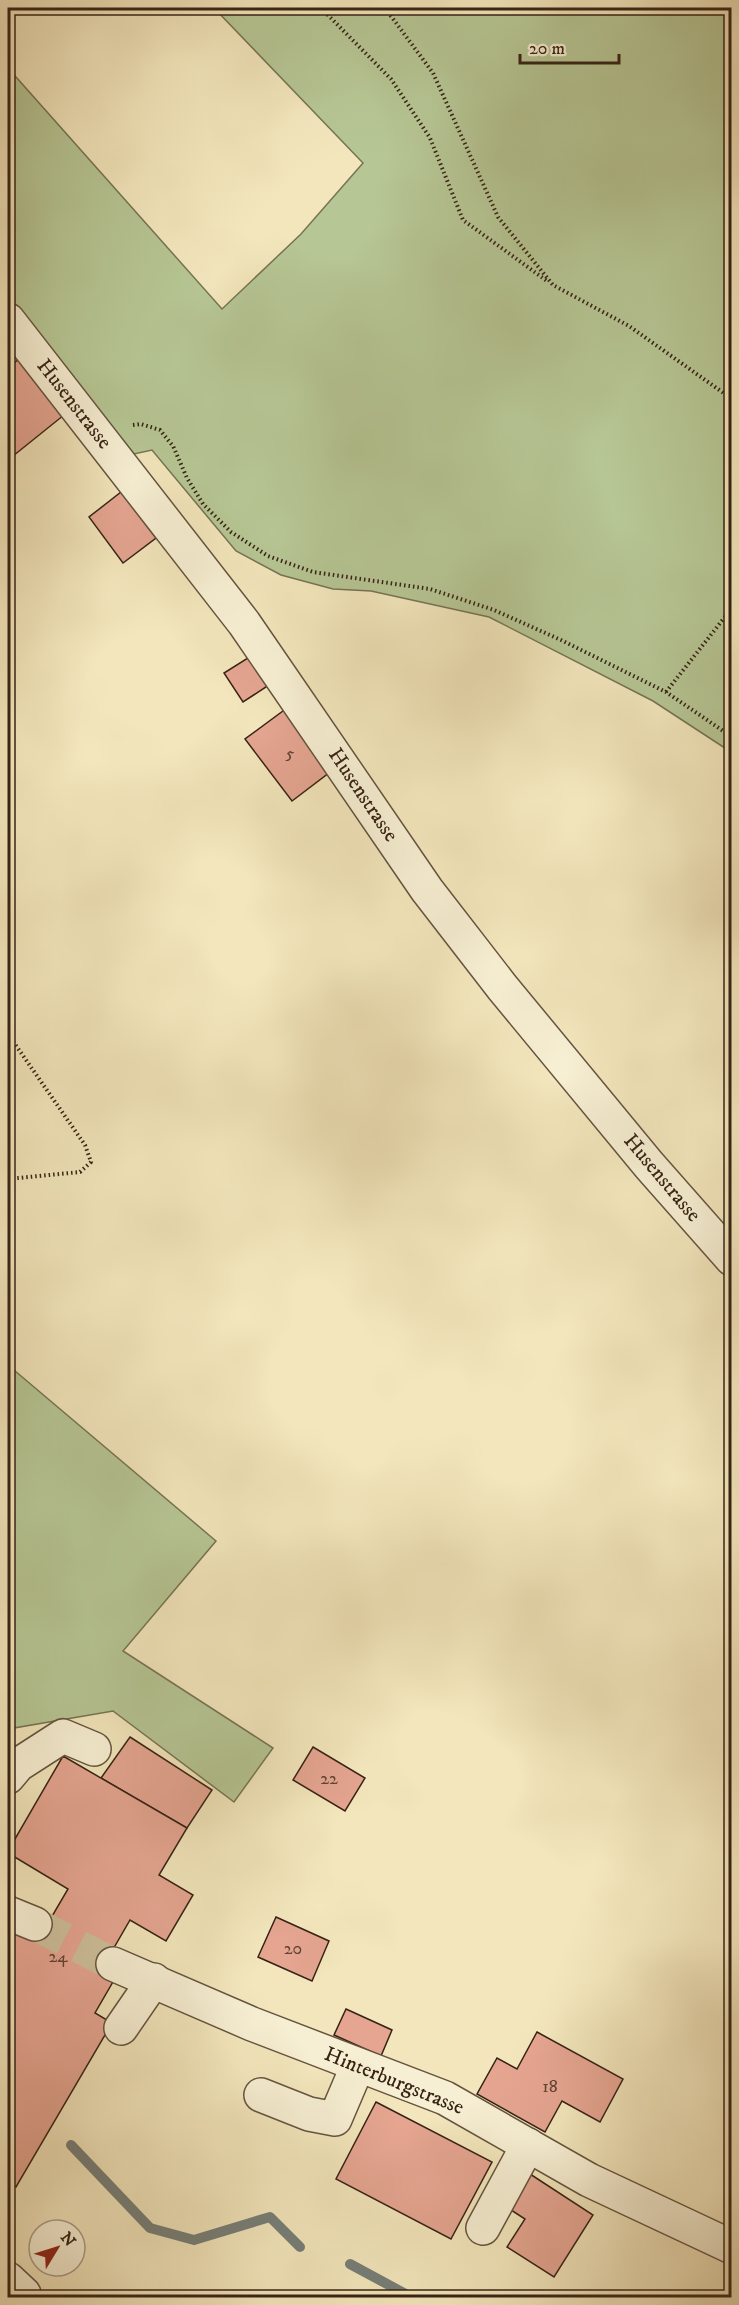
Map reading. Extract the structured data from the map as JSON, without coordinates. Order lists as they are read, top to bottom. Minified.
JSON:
{"streets":{"street":["Husenstrasse","Hinterburgstrasse"]},"house_numbers":["5","22","20","24","18"],"scale_bar":"20 m","north":"top right"}
